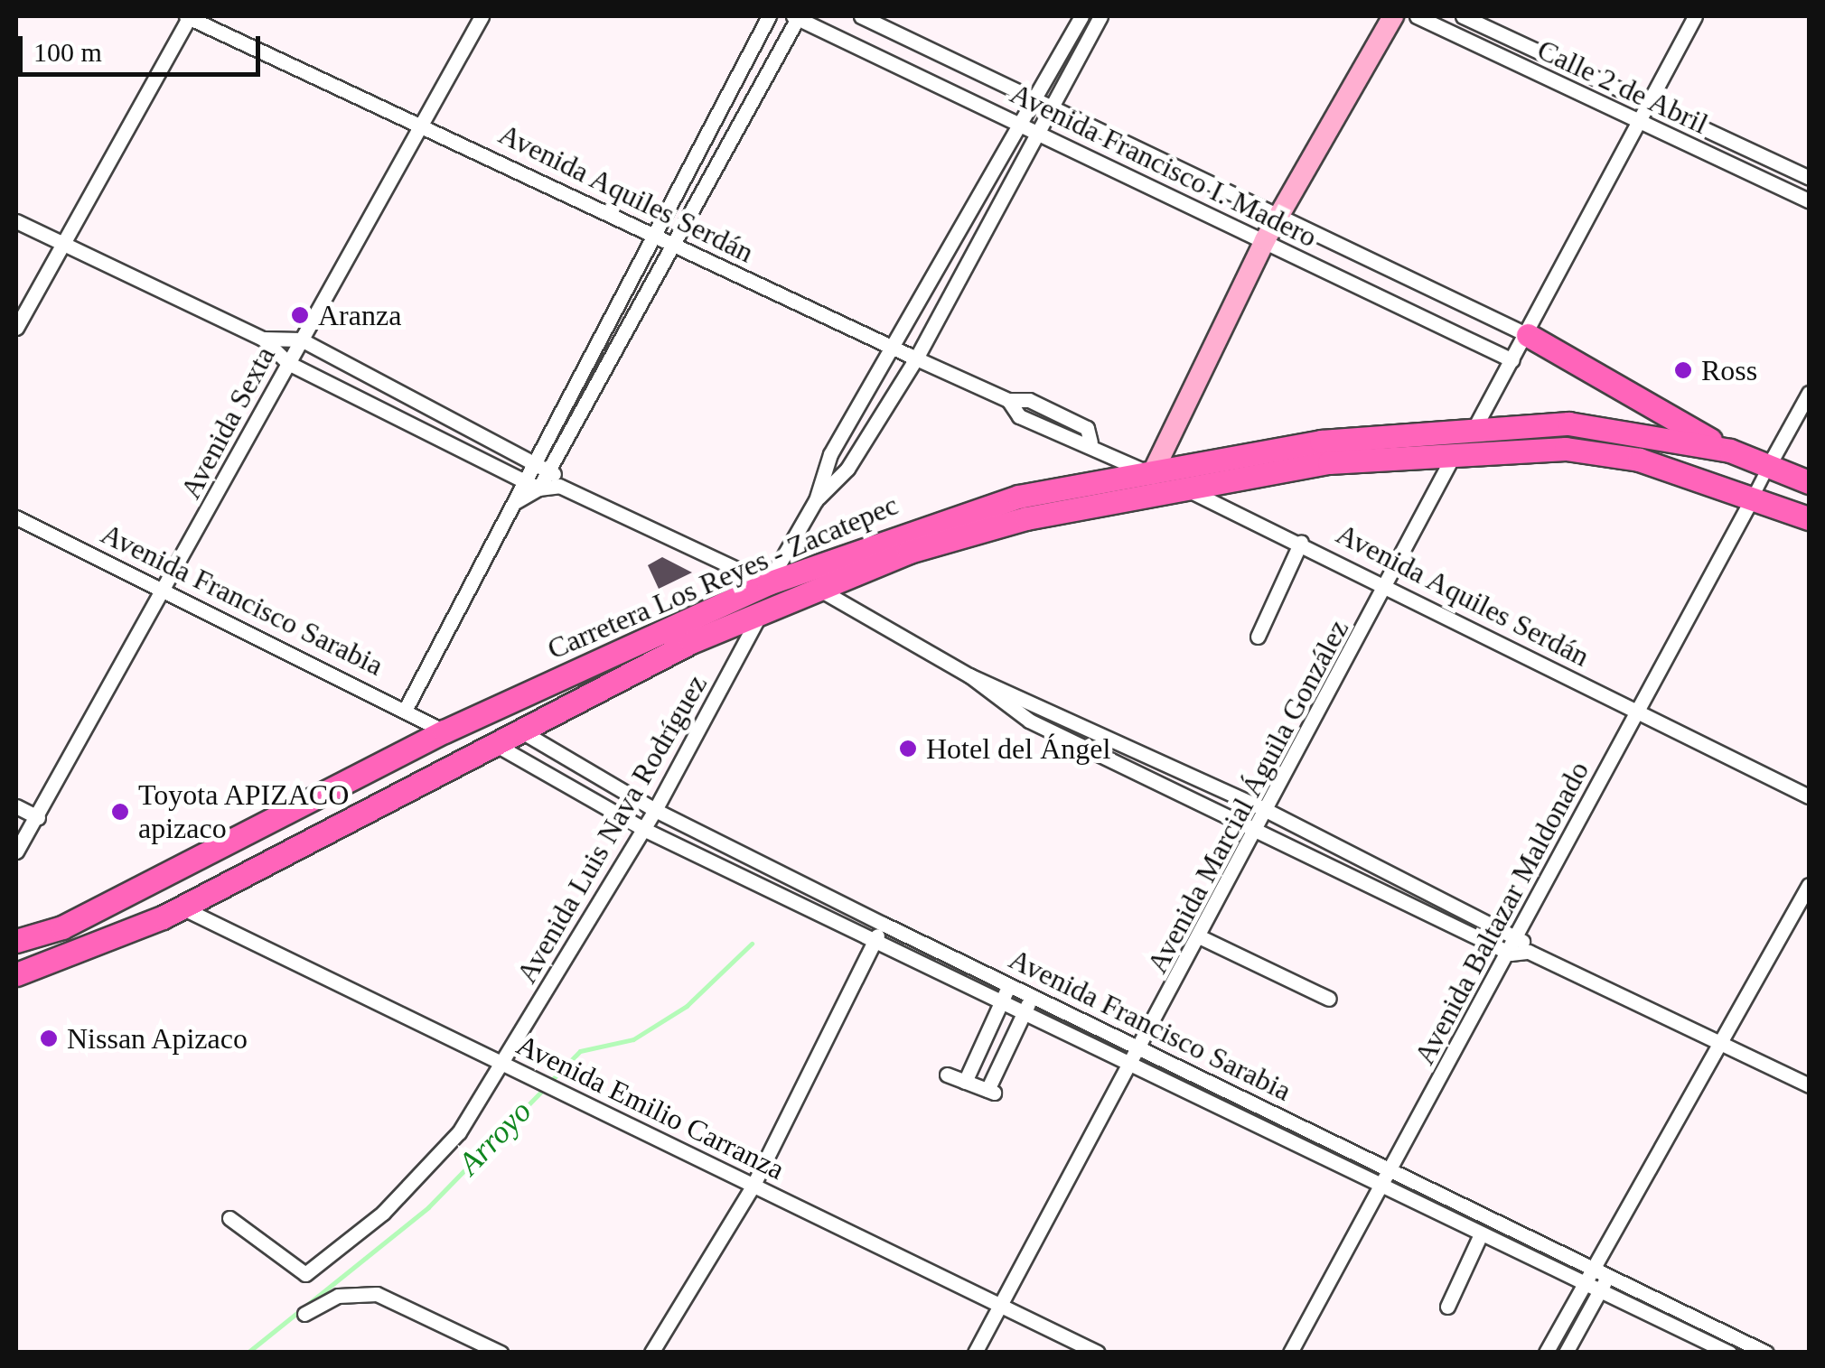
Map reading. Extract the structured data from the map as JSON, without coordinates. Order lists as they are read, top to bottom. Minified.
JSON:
{"streets":{"main road":["Carretera Los Reyes - Zacatepec"],"street":["Calle 2 de Abril","Avenida Francisco I. Madero","Avenida Aquiles Serdán","Avenida Sexta","Avenida Francisco Sarabia","Avenida Marcial Águila González","Avenida Luis Nava Rodríguez","Avenida Baltazar Maldonado","Avenida Emilio Carranza"]},"crossings":[["Avenida Aquiles Serdán","Avenida Sexta"],["Avenida Aquiles Serdán","Carretera Los Reyes - Zacatepec"],["Avenida Aquiles Serdán","Avenida Marcial Águila González"],["Avenida Aquiles Serdán","Avenida Baltazar Maldonado"],["Avenida Sexta","Avenida Francisco Sarabia"],["Carretera Los Reyes - Zacatepec","Avenida Francisco Sarabia"],["Carretera Los Reyes - Zacatepec","Avenida Marcial Águila González"],["Carretera Los Reyes - Zacatepec","Avenida Luis Nava Rodríguez"],["Carretera Los Reyes - Zacatepec","Avenida Baltazar Maldonado"],["Carretera Los Reyes - Zacatepec","Avenida Emilio Carranza"],["Avenida Francisco Sarabia","Avenida Marcial Águila González"],["Avenida Francisco Sarabia","Avenida Luis Nava Rodríguez"],["Avenida Francisco Sarabia","Avenida Baltazar Maldonado"],["Avenida Marcial Águila González","Avenida Emilio Carranza"],["Avenida Luis Nava Rodríguez","Avenida Emilio Carranza"]],"water":["Arroyo"],"places":["Aranza","Ross","Hotel del Ángel","Toyota APIZACO apizaco","Nissan Apizaco"],"scale_bar":"100 m"}
